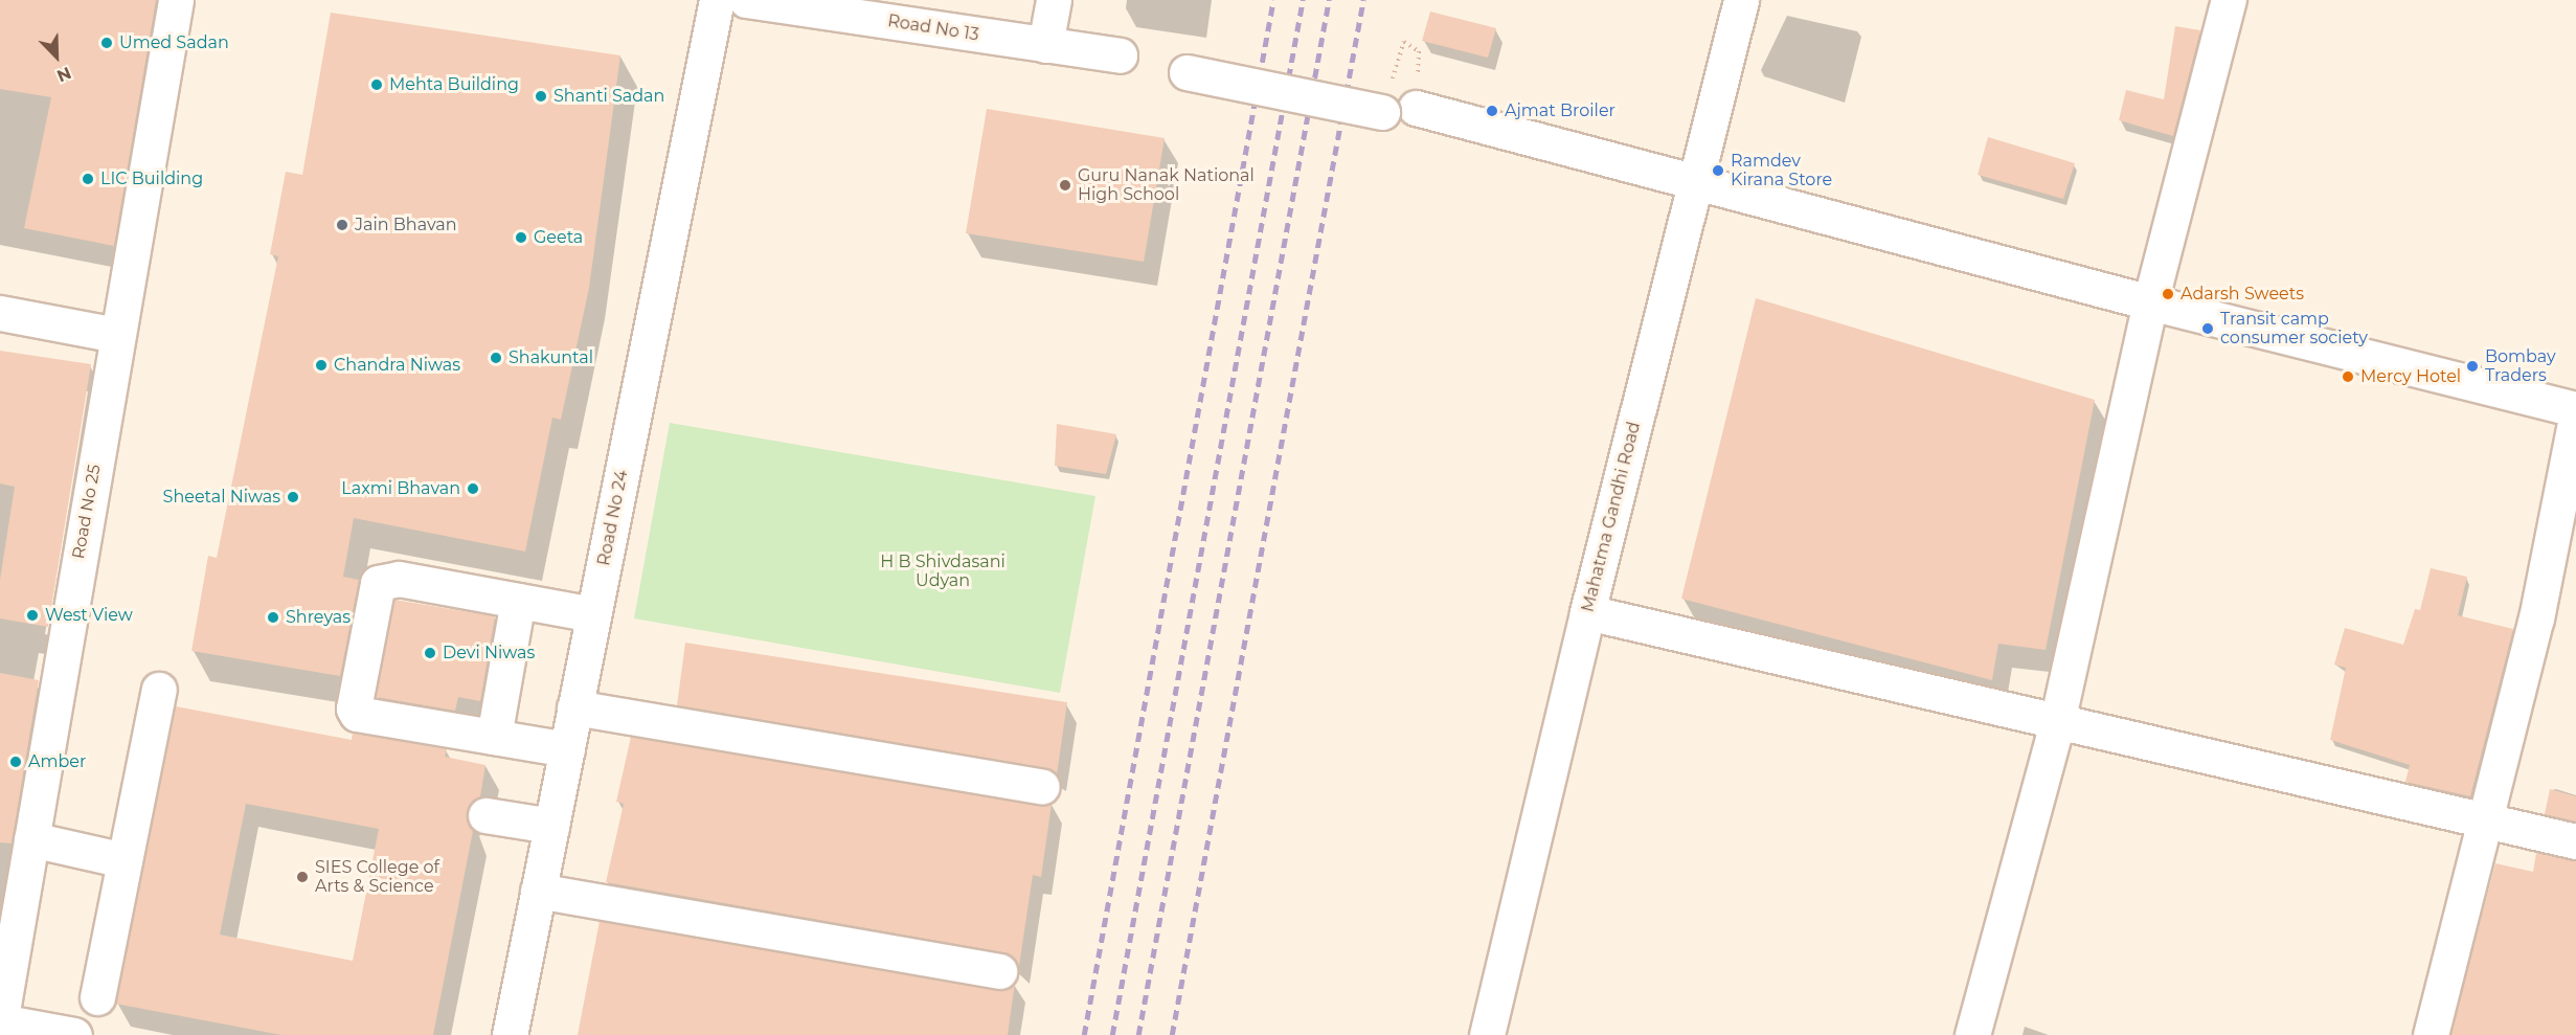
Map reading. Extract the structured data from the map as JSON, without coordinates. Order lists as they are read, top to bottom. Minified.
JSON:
{"streets":{"street":["Road No 13","Road No 25","Mahatma Gandhi Road","Road No 24"]},"parks":["H B Shivdasani Udyan"],"places":["Umed Sadan","Mehta Building","Shanti Sadan","Ajmat Broiler","Ramdev Kirana Store","LIC Building","Guru Nanak National High School","Jain Bhavan","Geeta","Adarsh Sweets","Transit camp consumer society","Shakuntal","Chandra Niwas","Bombay Traders","Mercy Hotel","Laxmi Bhavan","Sheetal Niwas","West View","Shreyas","Devi Niwas","Amber","SIES College of Arts & Science"],"north":"bottom right"}
